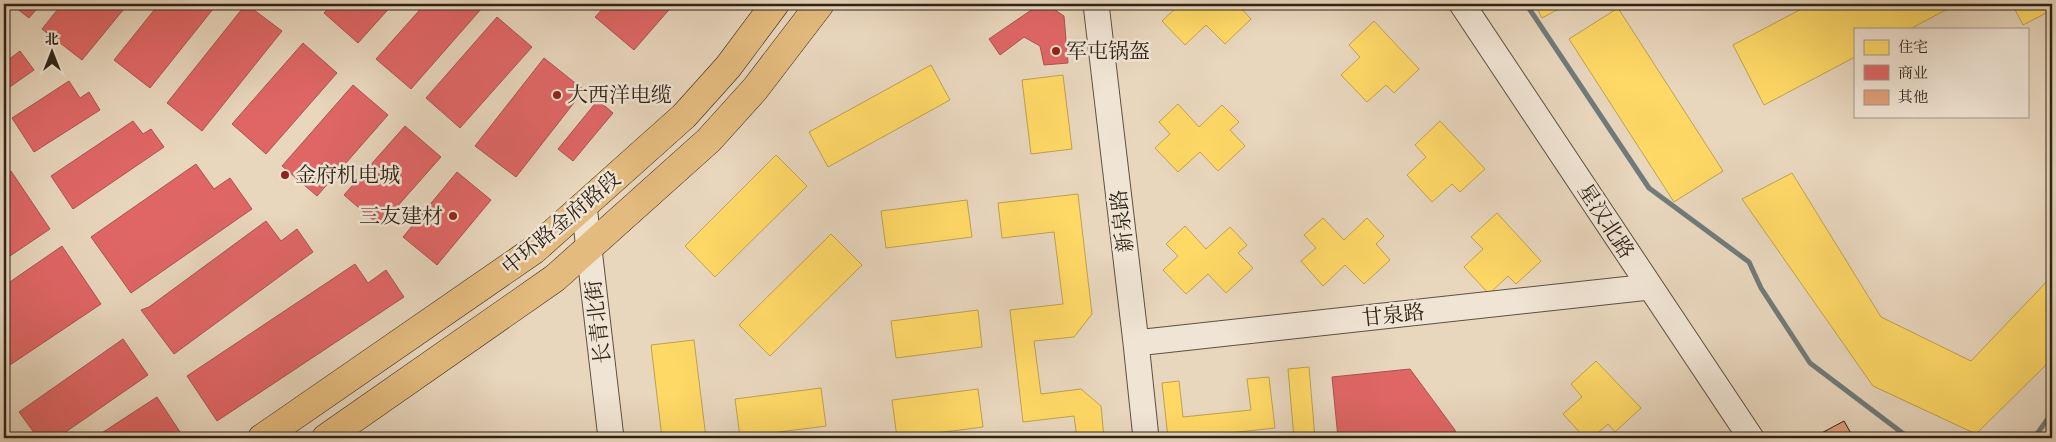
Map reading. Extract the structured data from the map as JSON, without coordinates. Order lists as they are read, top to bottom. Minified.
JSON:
{"streets":{"main road":["中环路金府路段"],"street":["新泉路","星汉北路","甘泉路","长青北街"]},"crossings":[["新泉路","甘泉路"],["星汉北路","甘泉路"],["中环路金府路段","长青北街"]],"places":["军屯锅盔","大西洋电缆","金府机电城","三友建材"],"legend":["住宅","商业","其他"],"north":"top"}
